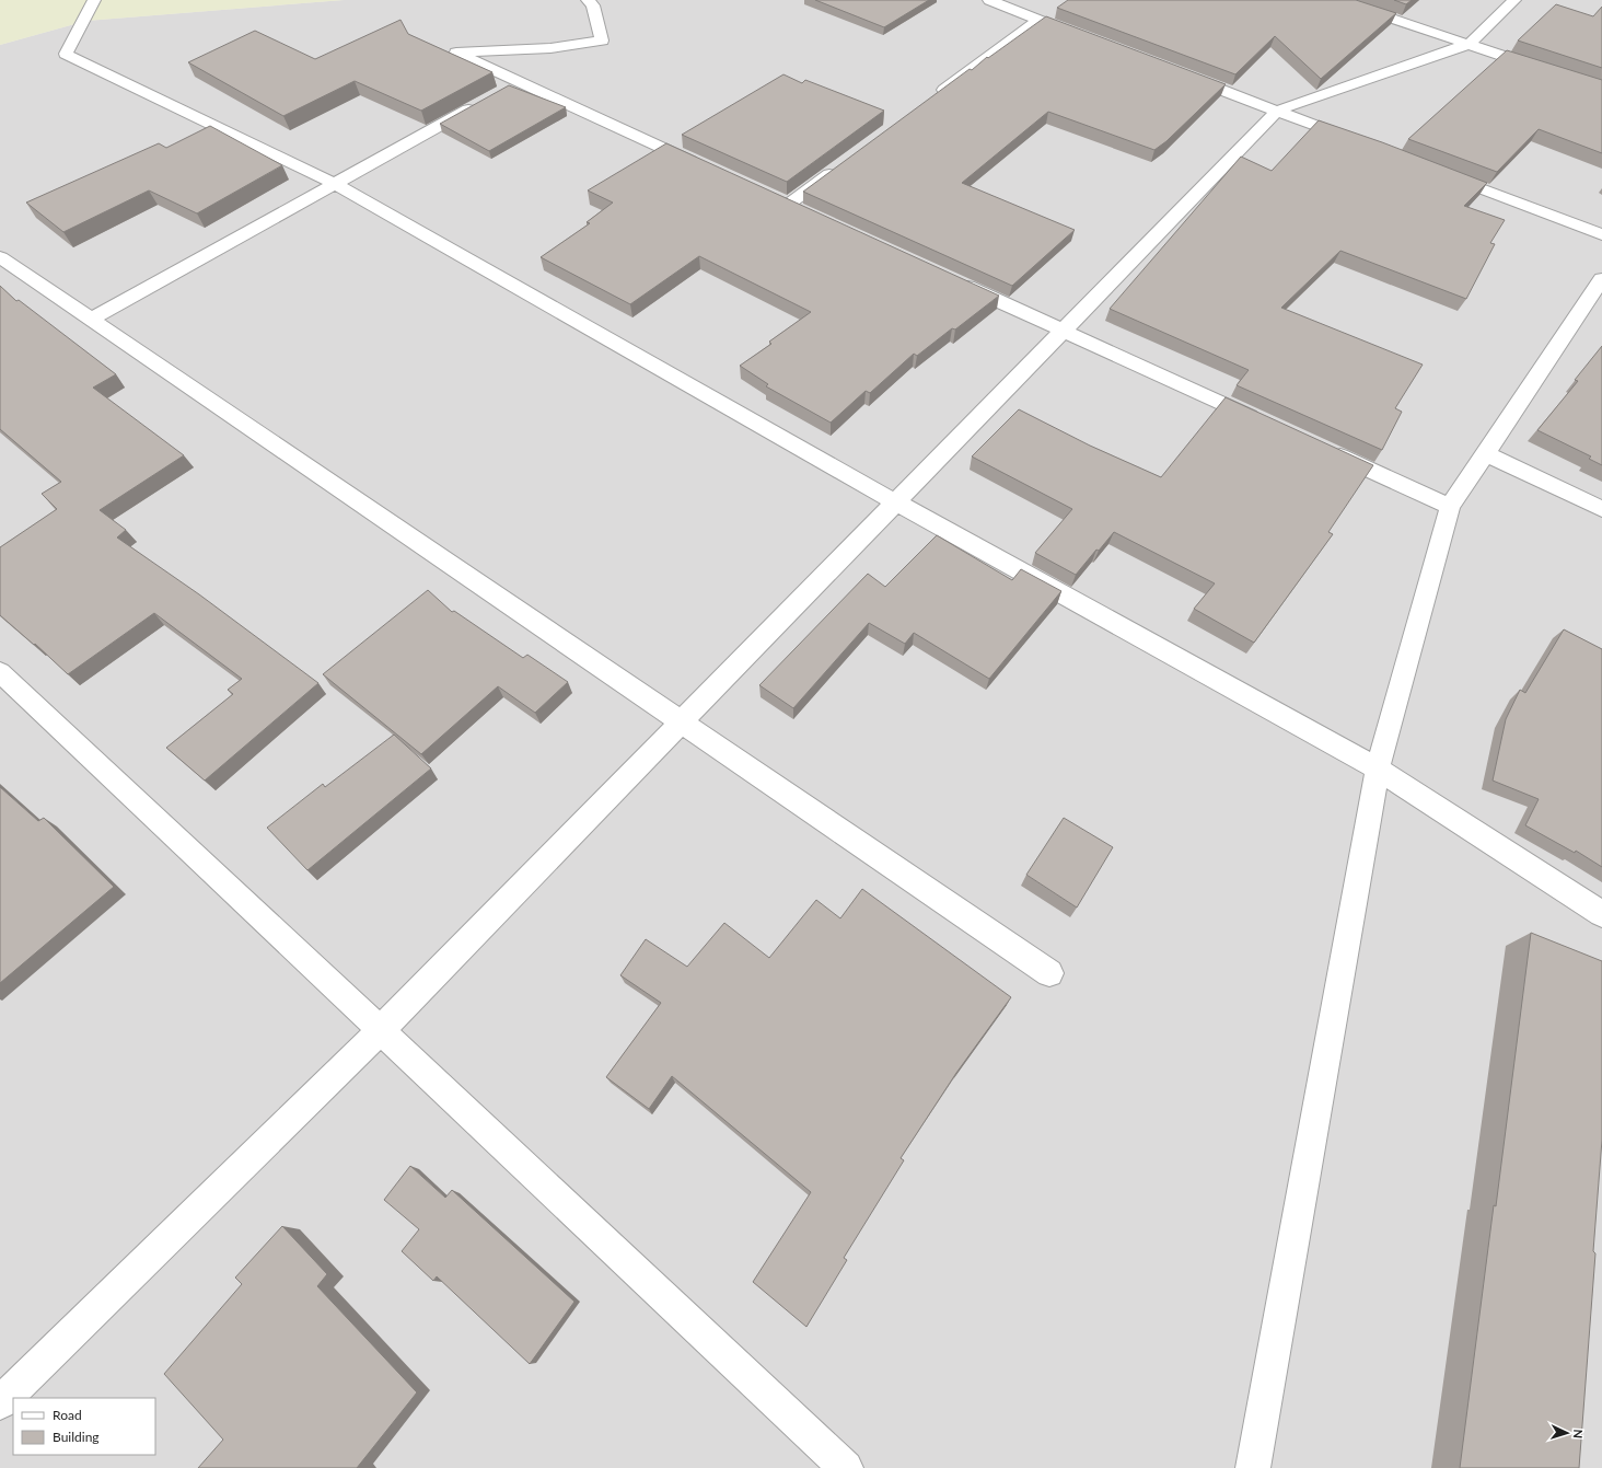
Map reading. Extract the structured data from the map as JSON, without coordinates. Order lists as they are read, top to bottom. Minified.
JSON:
{"legend":["Road","Building"],"north":"right"}
